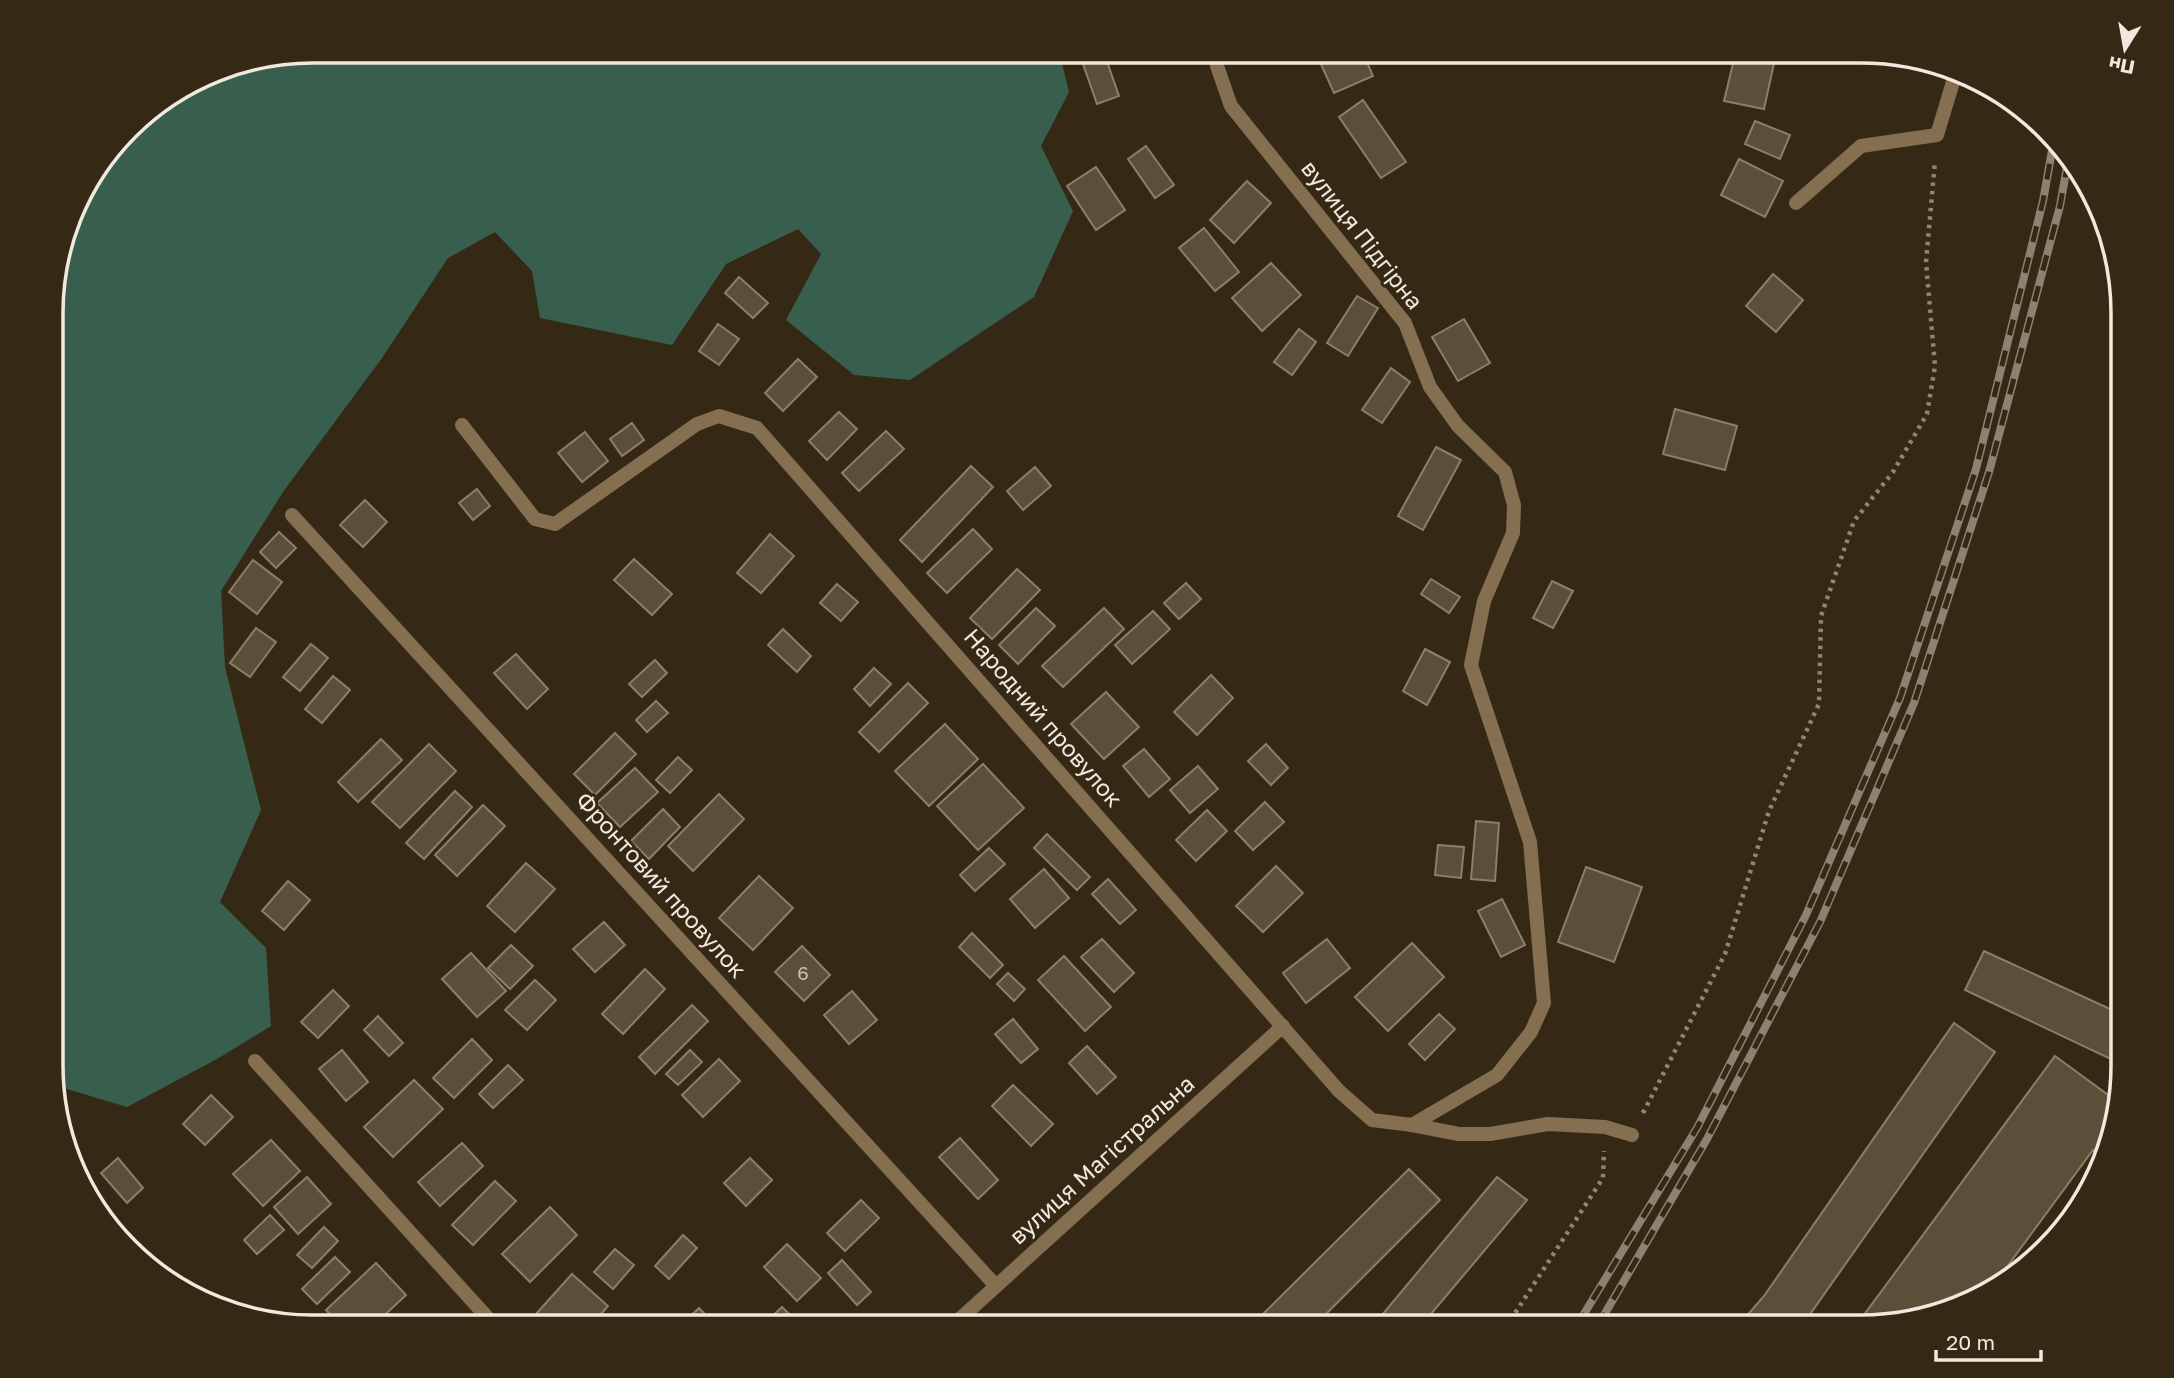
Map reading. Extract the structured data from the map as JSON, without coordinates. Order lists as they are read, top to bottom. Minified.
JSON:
{"streets":{"street":["вулиця Підгірна","Народний провулок","Фронтовий провулок","вулиця Магістральна"]},"crossings":[["вулиця Підгірна","Народний провулок"],["Народний провулок","вулиця Магістральна"],["Фронтовий провулок","вулиця Магістральна"]],"house_numbers":["6"],"scale_bar":"20 m","north":"bottom"}
